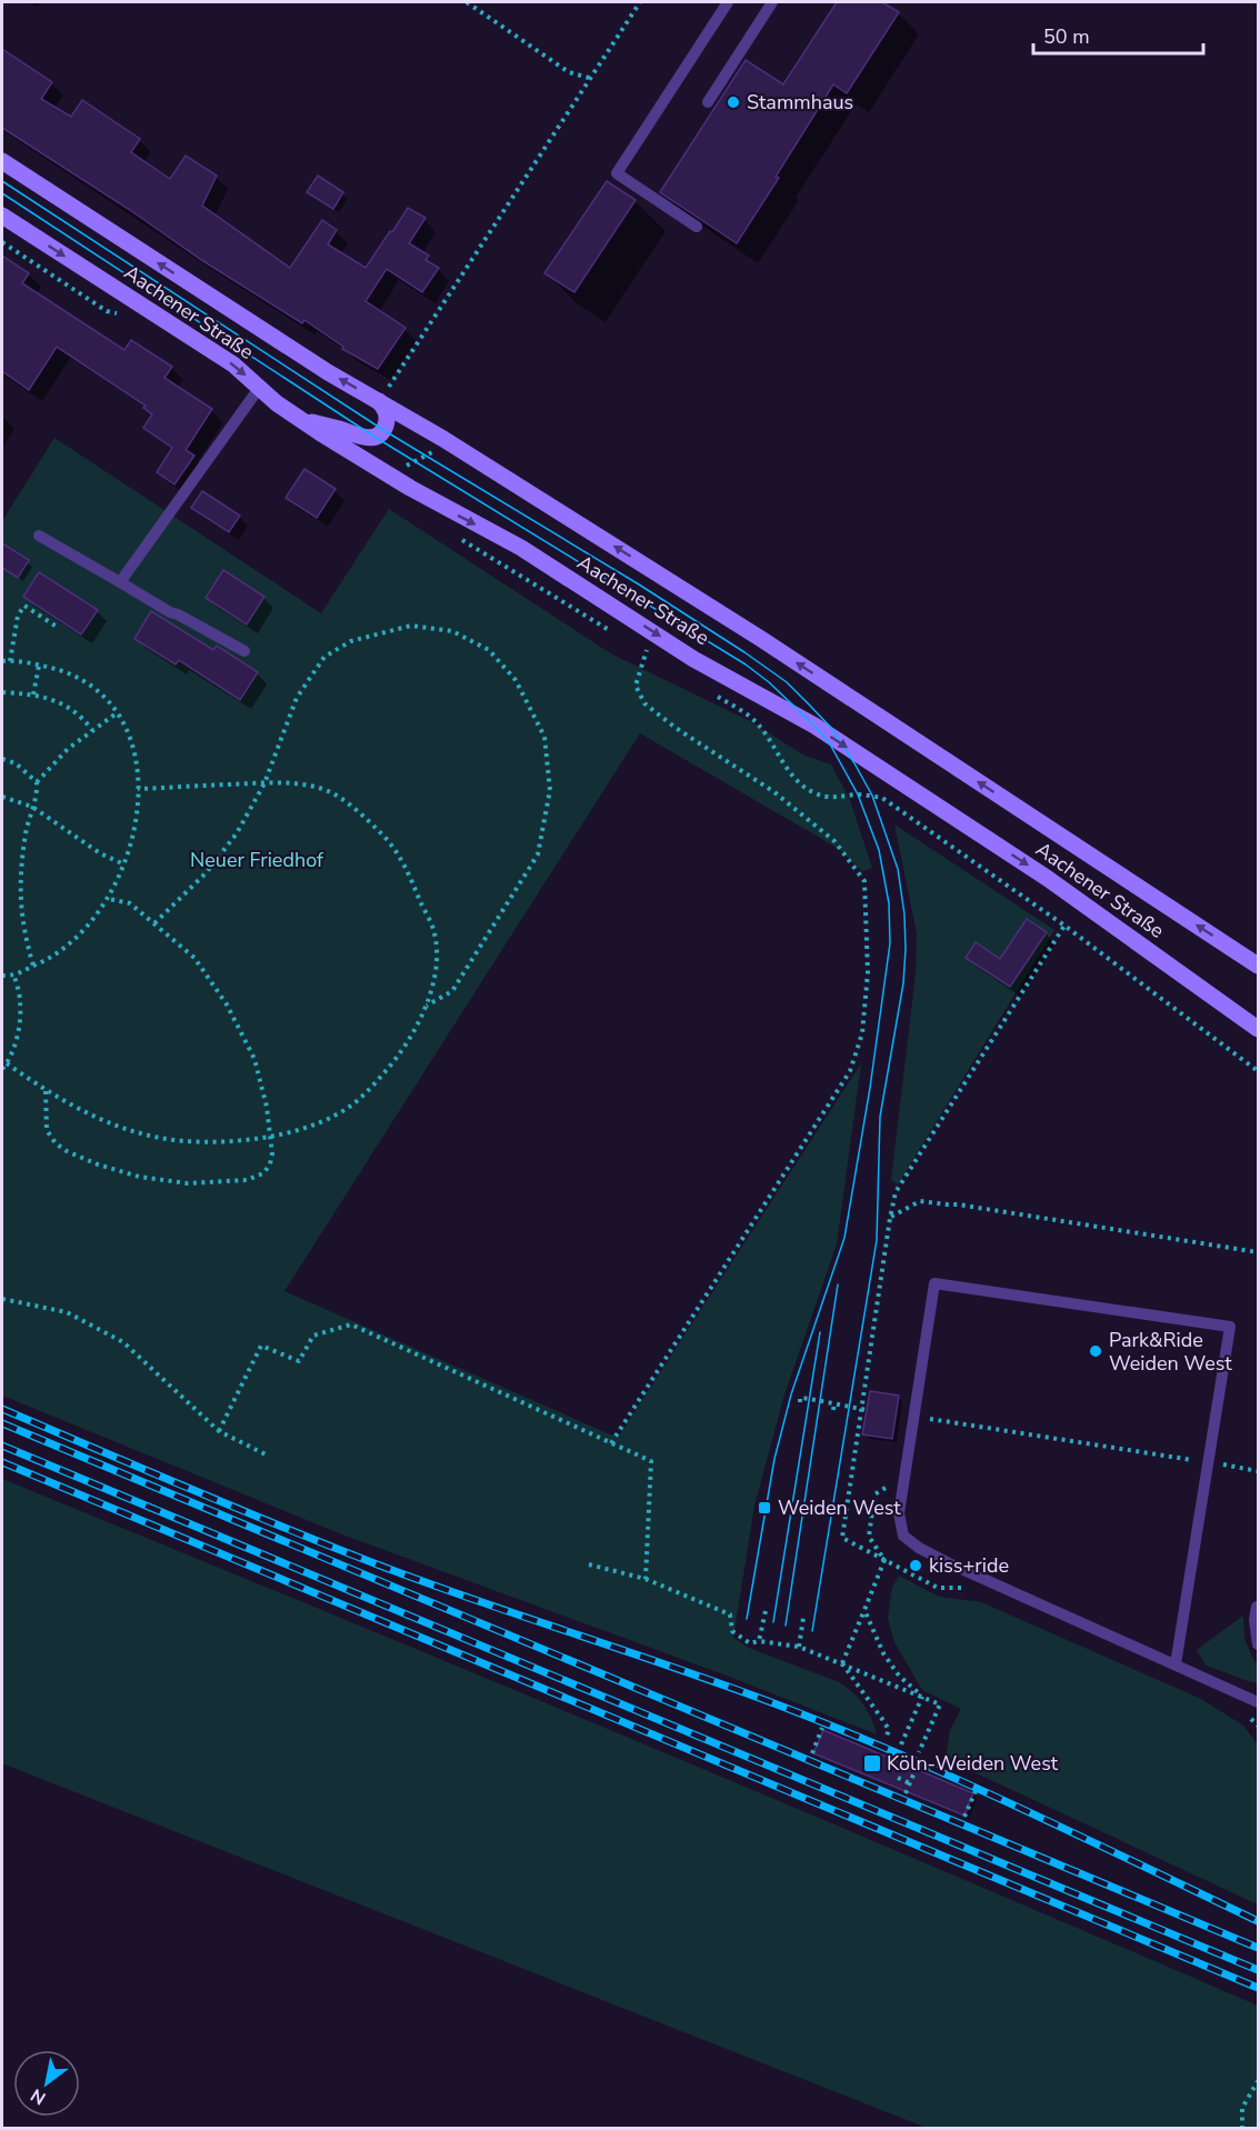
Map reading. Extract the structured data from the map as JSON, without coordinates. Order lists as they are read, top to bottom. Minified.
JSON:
{"streets":{"main road":["Aachener Straße"]},"parks":["Neuer Friedhof"],"places":{"other":["Stammhaus","Park&Ride Weiden West","kiss+ride"],"transit":["Weiden West","Köln-Weiden West"]},"scale_bar":"50 m","north":"bottom left"}
